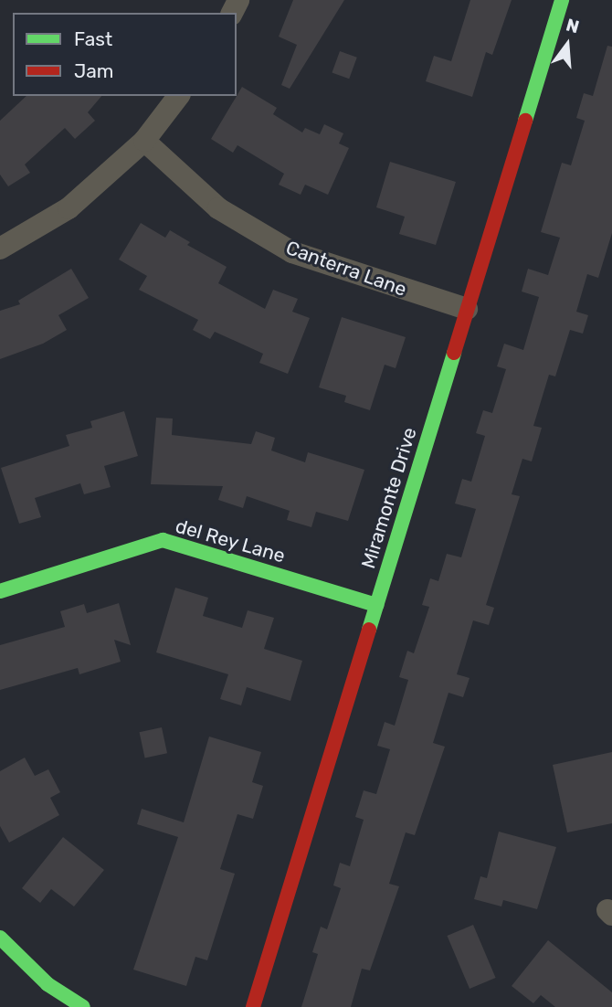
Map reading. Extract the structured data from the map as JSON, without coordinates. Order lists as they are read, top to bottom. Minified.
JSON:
{"streets":{"street":["Canterra Lane","Miramonte Drive","del Rey Lane"]},"crossings":[["Canterra Lane","Miramonte Drive"],["Miramonte Drive","del Rey Lane"]],"legend":["Fast","Jam"],"north":"top"}
